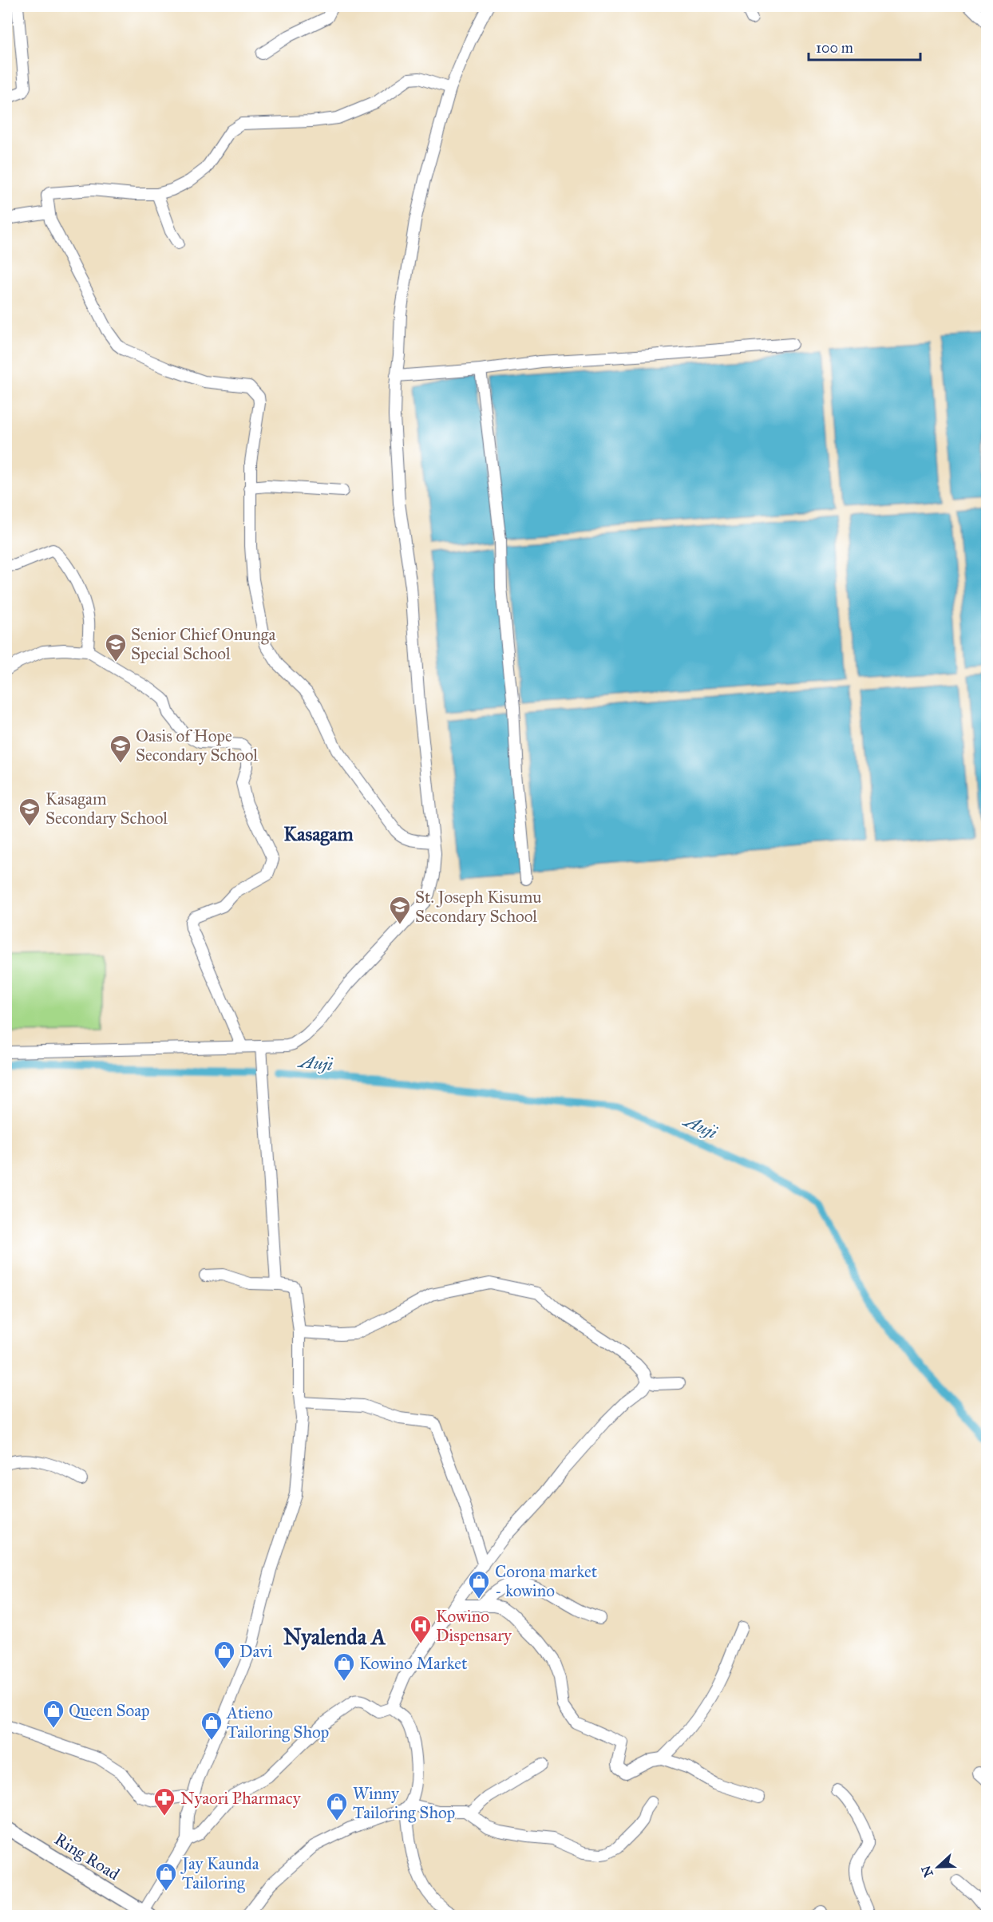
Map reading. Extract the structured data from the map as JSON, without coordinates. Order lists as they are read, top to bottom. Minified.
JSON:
{"streets":{"main road":["Ring Road"]},"districts":["Kasagam","Nyalenda A"],"water":["Auji"],"places":{"school or university":["Senior Chief Onunga Special School","Oasis of Hope Secondary School","Kasagam Secondary School","St. Joseph Kisumu Secondary School"],"shop":["Corona market - kowino","Davi","Kowino Market","Queen Soap","Atieno Tailoring Shop","Winny Tailoring Shop","Jay Kaunda Tailoring"],"hospital":["Kowino Dispensary"],"pharmacy":["Nyaori Pharmacy"]},"scale_bar":"100 m","north":"left"}
